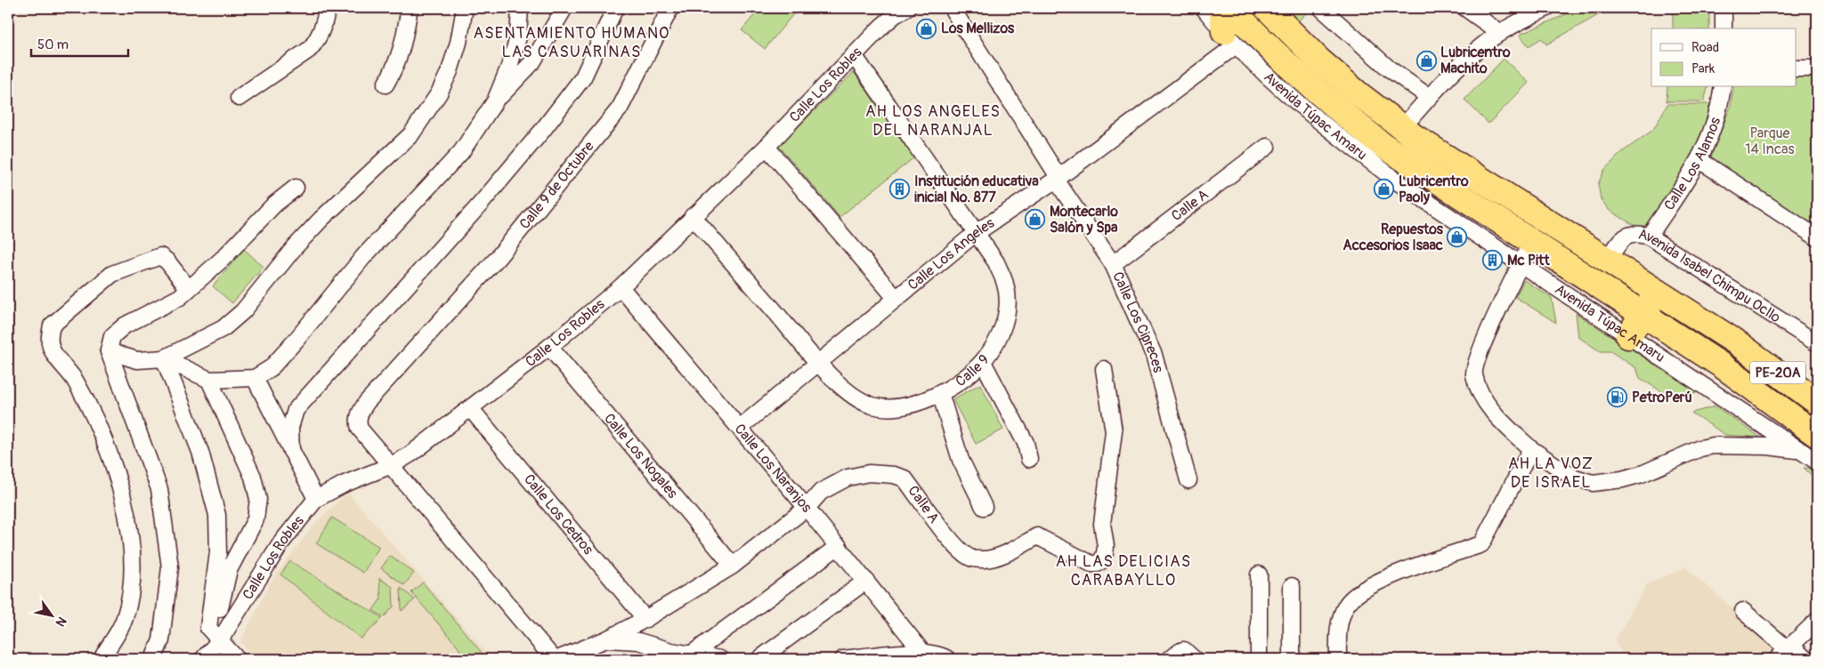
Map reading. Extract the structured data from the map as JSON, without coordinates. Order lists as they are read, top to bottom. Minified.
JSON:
{"streets":{"highway":["Avenida Túpac Amaru","PE-20A"],"street":["Calle Los Robles","Calle Los Alamos","Calle 9 de Octubre","Calle A","Calle Los Angeles","Avenida Isabel Chimpu Ocllo","Calle Los Cipreces","Calle 9","Calle Los Nogales","Calle Los Naranjos","Calle Los Cedros"]},"crossings":[["Calle Los Robles","Calle 9 de Octubre"],["Calle Los Robles","Calle 9"],["Calle Los Robles","Calle Los Nogales"],["Calle Los Robles","Calle Los Naranjos"],["Calle Los Robles","Calle Los Cedros"],["Avenida Túpac Amaru","Calle Los Angeles"],["Calle Los Alamos","Avenida Isabel Chimpu Ocllo"],["Calle A","Calle Los Cipreces"],["Calle A","Calle Los Nogales"],["Calle A","Calle Los Naranjos"],["Calle A","Calle Los Cedros"],["Calle Los Angeles","Calle Los Cipreces"],["Calle Los Angeles","Calle 9"],["Calle Los Angeles","Calle Los Naranjos"]],"districts":["ASENTAMIENTO HUMANO LAS CASUARINAS","AH LOS ANGELES DEL NARANJAL","AH LA VOZ DE ISRAEL","AH LAS DELICIAS CARABAYLLO"],"parks":["Parque 14 Incas"],"places":{"shop":["Los Mellizos","Lubricentro Machito","Lubricentro Paoly","Montecarlo Salón y Spa","Repuestos Accesorios Isaac"],"building":["Institución educativa inicial No. 877","Mc Pitt"],"fuel station":["PetroPerú"]},"legend":["Road","Park"],"scale_bar":"50 m","north":"bottom right"}
